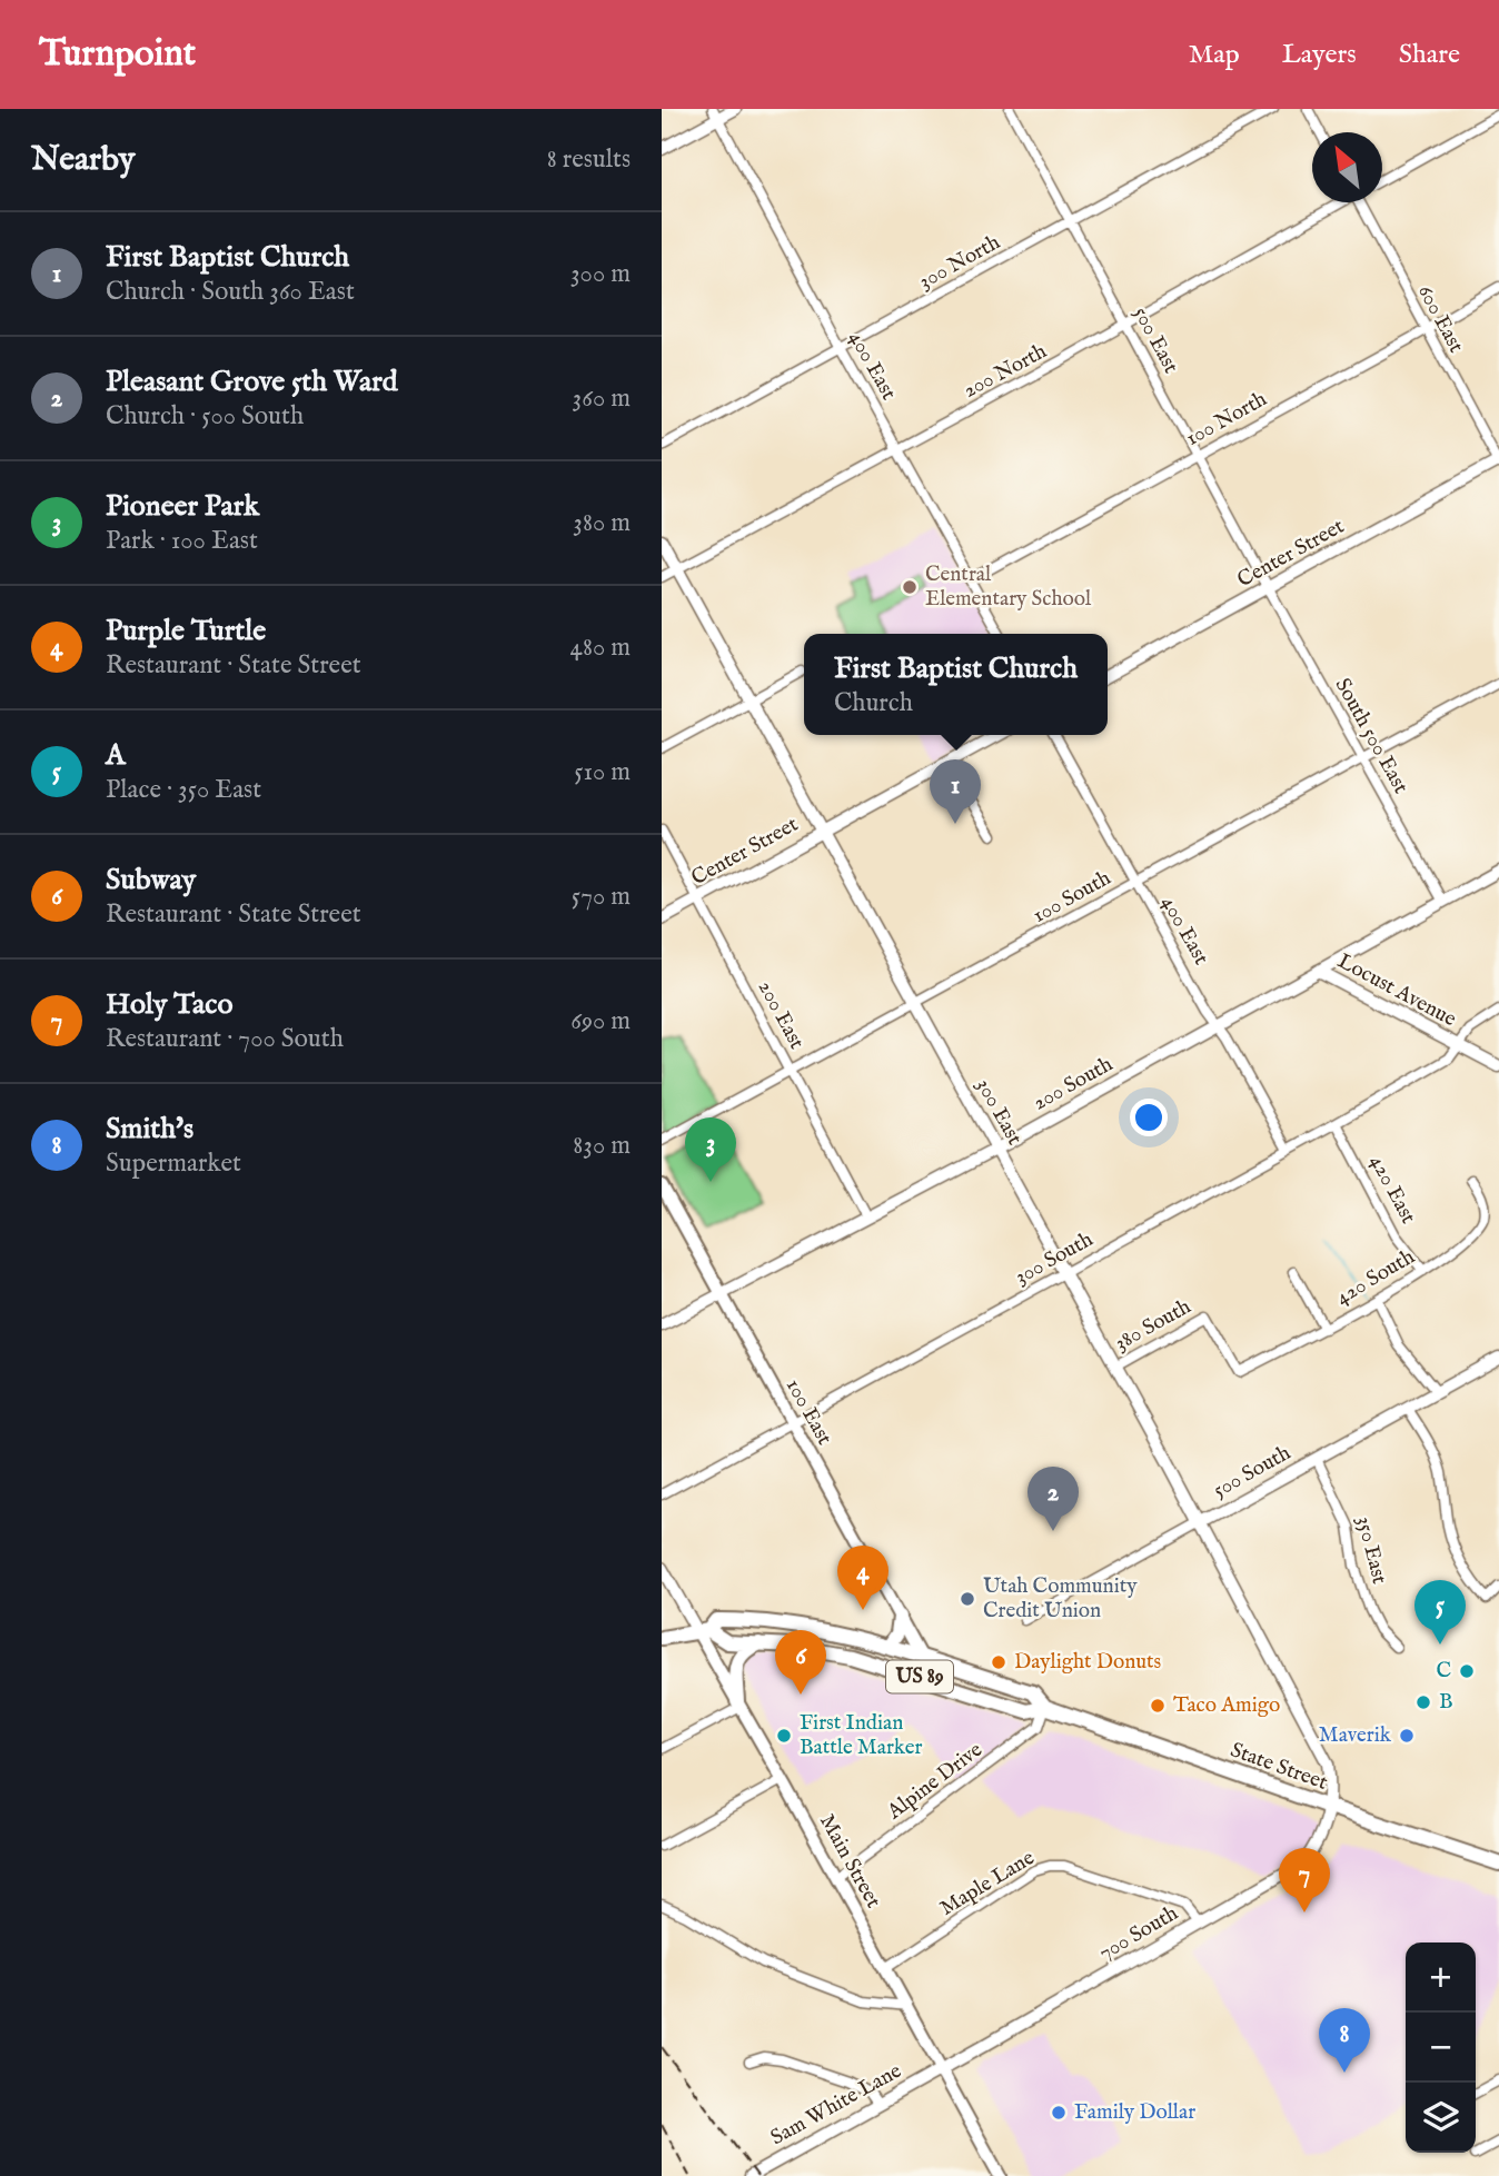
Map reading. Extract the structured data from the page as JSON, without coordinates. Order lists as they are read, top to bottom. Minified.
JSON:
{"streets":{"main road":["100 East","US 89","State Street","Main Street"],"street":["300 North","600 East","500 East","400 East","200 North","100 North","Center Street","South 500 East","100 South","Locust Avenue","200 East","200 South","300 East","420 East","300 South","420 South","380 South","500 South","350 East","Alpine Drive","Maple Lane","700 South","Sam White Lane"]},"crossings":[["300 North","500 East"],["300 North","400 East"],["600 East","100 North"],["600 East","Center Street"],["500 East","200 North"],["500 East","100 North"],["500 East","Center Street"],["500 East","South 500 East"],["400 East","200 North"],["400 East","100 North"],["400 East","100 South"],["400 East","200 South"],["400 East","300 South"],["200 North","300 East"],["Center Street","South 500 East"],["Center Street","200 East"],["Center Street","300 East"],["South 500 East","100 South"],["South 500 East","200 South"],["100 South","200 East"],["100 South","300 East"],["Locust Avenue","200 South"],["Locust Avenue","300 South"],["200 East","200 South"],["200 South","300 East"],["200 South","100 East"],["300 East","300 South"],["300 East","380 South"],["300 East","500 South"],["300 East","State Street"],["300 East","700 South"],["420 East","300 South"],["420 East","420 South"],["300 South","100 East"],["420 South","380 South"],["100 East","State Street"],["500 South","350 East"],["State Street","Alpine Drive"],["State Street","Main Street"],["State Street","700 South"],["Alpine Drive","Main Street"],["Main Street","Maple Lane"],["Main Street","700 South"],["Main Street","Sam White Lane"],["Maple Lane","700 South"],["700 South","Sam White Lane"]],"places":["Central Elementary School","Utah Community Credit Union","Daylight Donuts","C","B","Taco Amigo","First Indian Battle Marker","Maverik","Family Dollar"],"north":"top left","page":{"header":"Turnpoint","nav":["Map","Layers","Share"],"heading":["Nearby","8 results"],"list":[{"mark":"1","name":"First Baptist Church","note":"Church · South 360 East","value":"300 m"},{"mark":"2","name":"Pleasant Grove 5th Ward","note":"Church · 500 South","value":"360 m"},{"mark":"3","name":"Pioneer Park","note":"Park · 100 East","value":"380 m"},{"mark":"4","name":"Purple Turtle","note":"Restaurant · State Street","value":"480 m"},{"mark":"5","name":"A","note":"Place · 350 East","value":"510 m"},{"mark":"6","name":"Subway","note":"Restaurant · State Street","value":"570 m"},{"mark":"7","name":"Holy Taco","note":"Restaurant · 700 South","value":"690 m"},{"mark":"8","name":"Smith's","note":"Supermarket","value":"830 m"}],"popup":["First Baptist Church","Church"],"pins":["1","3","2","4","5","6","7","8"],"map_buttons":["+","−"]}}
